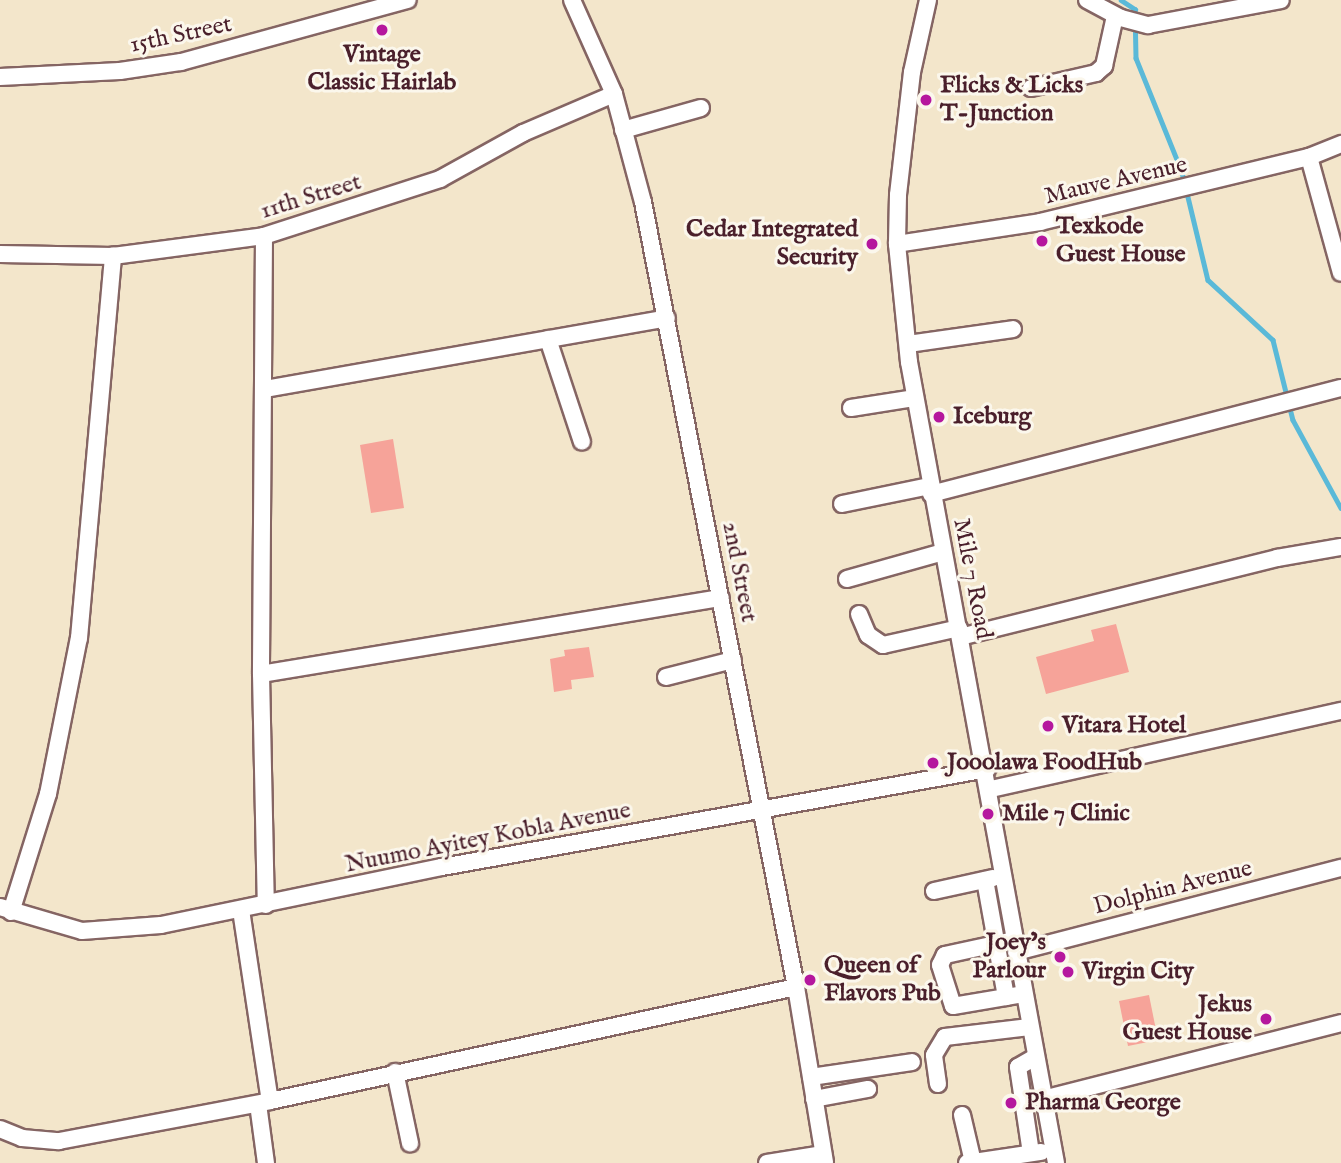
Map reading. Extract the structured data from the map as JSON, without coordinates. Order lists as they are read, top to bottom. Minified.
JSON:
{"streets":{"street":["15th Street","Mauve Avenue","11th Street","2nd Street","Mile 7 Road","Nuumo Ayitey Kobla Avenue","Dolphin Avenue"]},"crossings":[["Mauve Avenue","Mile 7 Road"],["11th Street","2nd Street"],["2nd Street","Nuumo Ayitey Kobla Avenue"],["Mile 7 Road","Nuumo Ayitey Kobla Avenue"],["Mile 7 Road","Dolphin Avenue"]],"places":["Vintage Classic Hairlab","Flicks & Licks T-Junction","Texkode Guest House","Cedar Integrated Security","Iceburg","Vitara Hotel","Jooolawa FoodHub","Mile 7 Clinic","Joey’s Parlour","Virgin City","Queen of Flavors Pub","Jekus Guest House","Pharma George"]}
